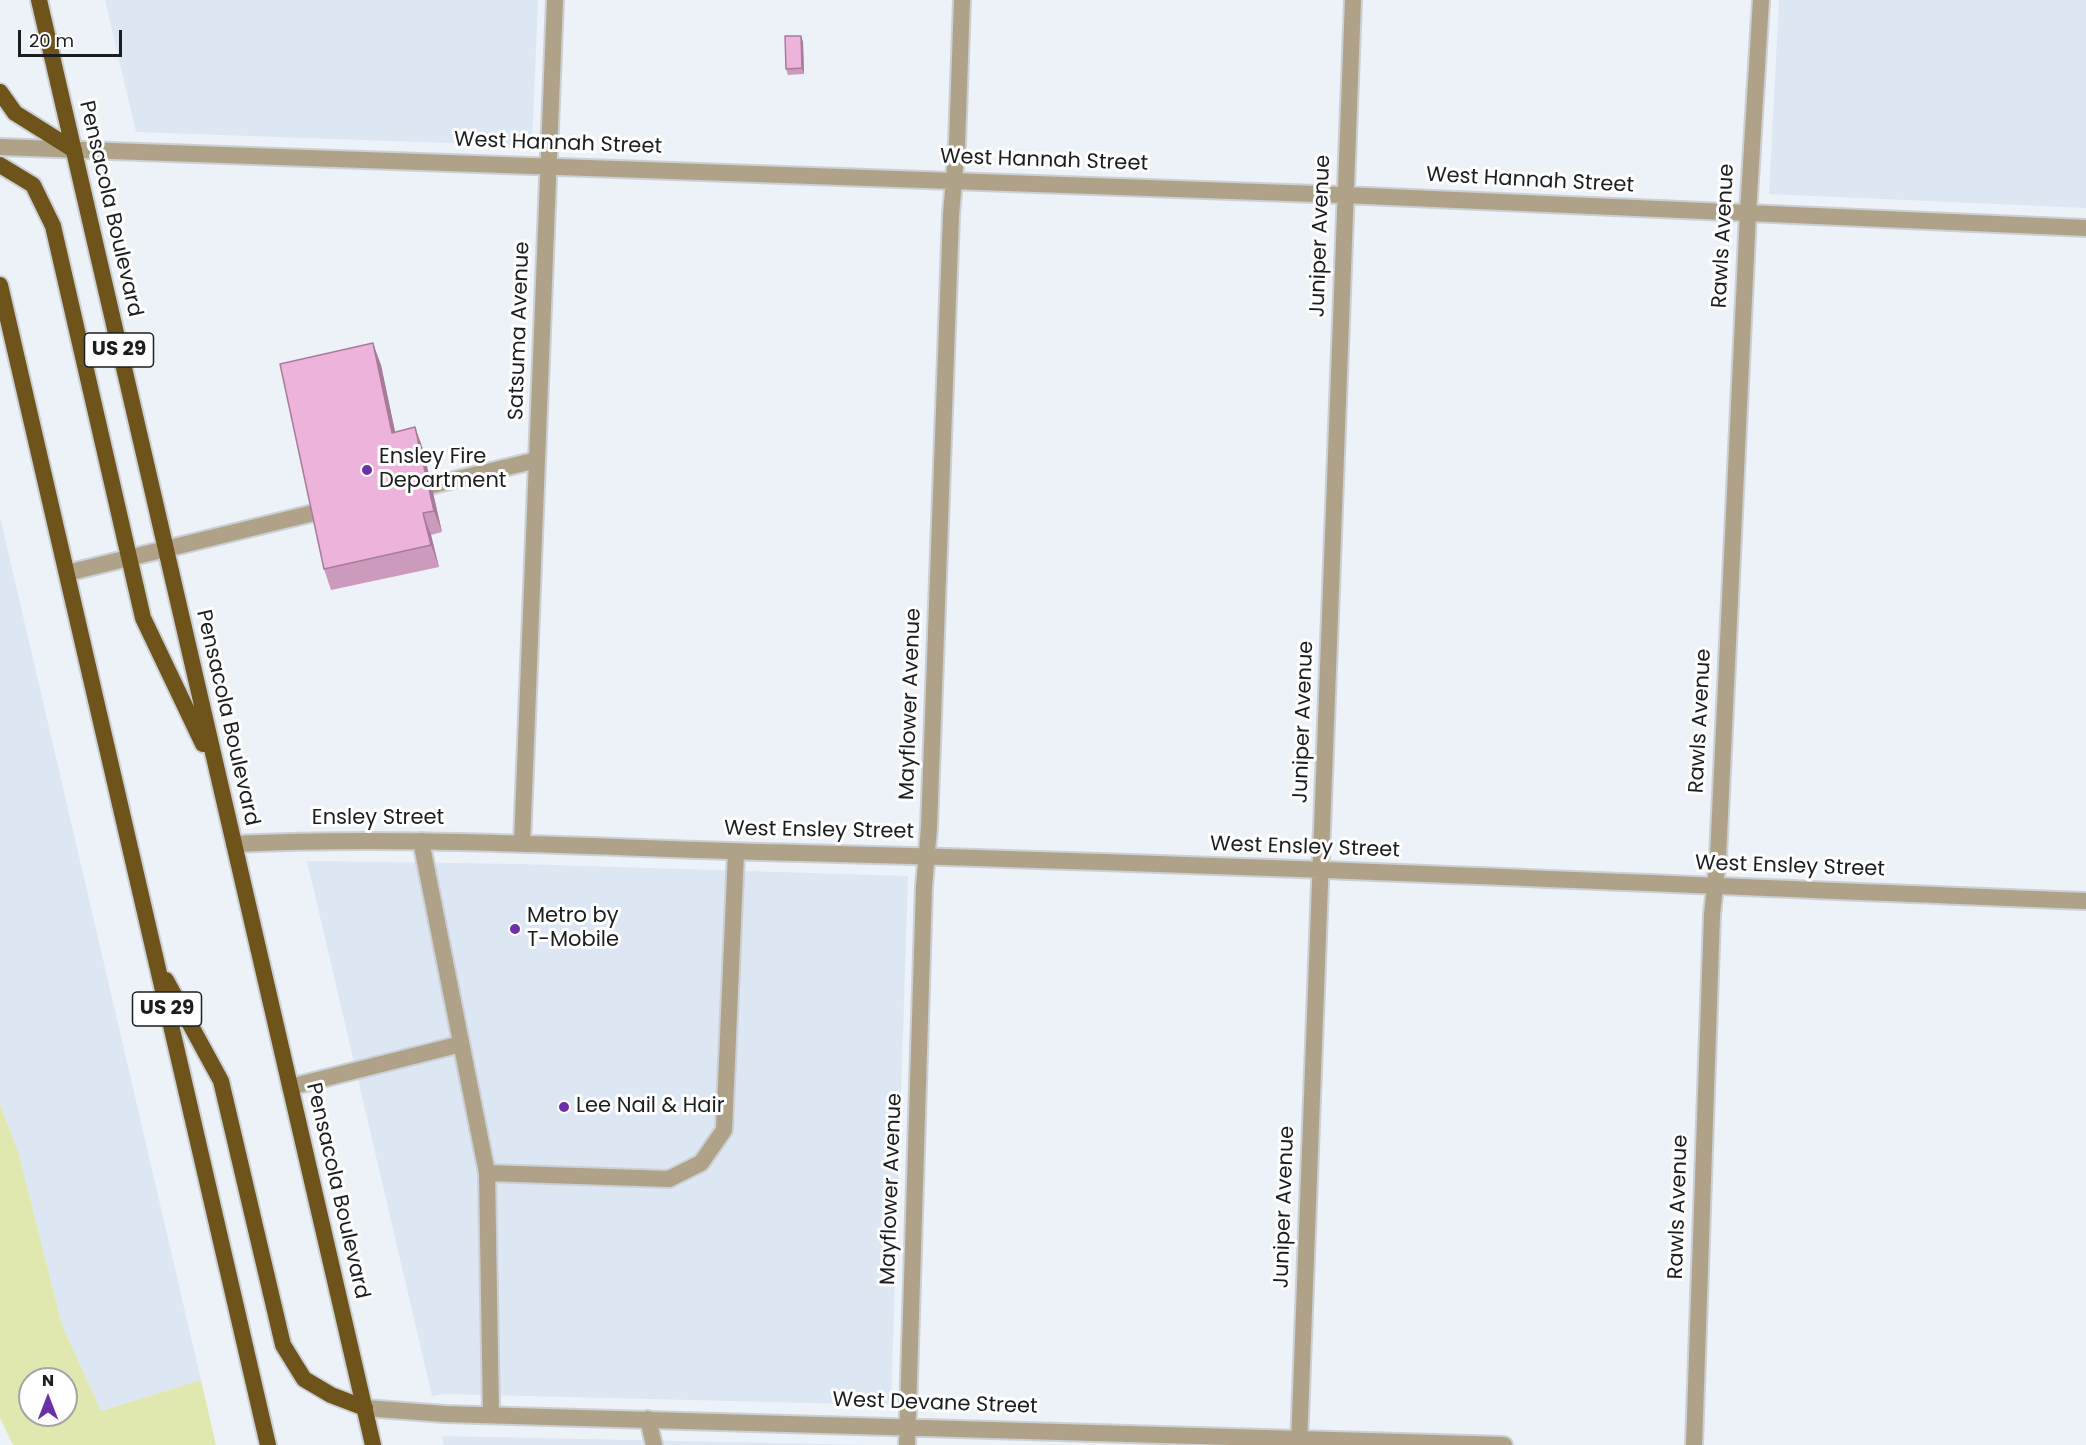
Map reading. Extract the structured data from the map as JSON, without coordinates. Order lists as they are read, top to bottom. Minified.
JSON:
{"streets":{"highway":["Pensacola Boulevard","US 29"],"street":["West Hannah Street","Juniper Avenue","Rawls Avenue","Satsuma Avenue","Mayflower Avenue","Ensley Street","West Ensley Street","West Devane Street"]},"crossings":[["West Hannah Street","Pensacola Boulevard"],["West Hannah Street","Juniper Avenue"],["West Hannah Street","Rawls Avenue"],["West Hannah Street","Satsuma Avenue"],["West Hannah Street","Mayflower Avenue"],["Pensacola Boulevard","Ensley Street"],["Pensacola Boulevard","West Devane Street"],["Juniper Avenue","West Ensley Street"],["Juniper Avenue","West Devane Street"],["Rawls Avenue","West Ensley Street"],["Satsuma Avenue","Ensley Street"],["Satsuma Avenue","West Ensley Street"],["Mayflower Avenue","West Ensley Street"],["Mayflower Avenue","West Devane Street"],["Ensley Street","West Ensley Street"]],"places":["Ensley Fire Department","Metro by T-Mobile","Lee Nail & Hair"],"scale_bar":"20 m","north":"top"}
